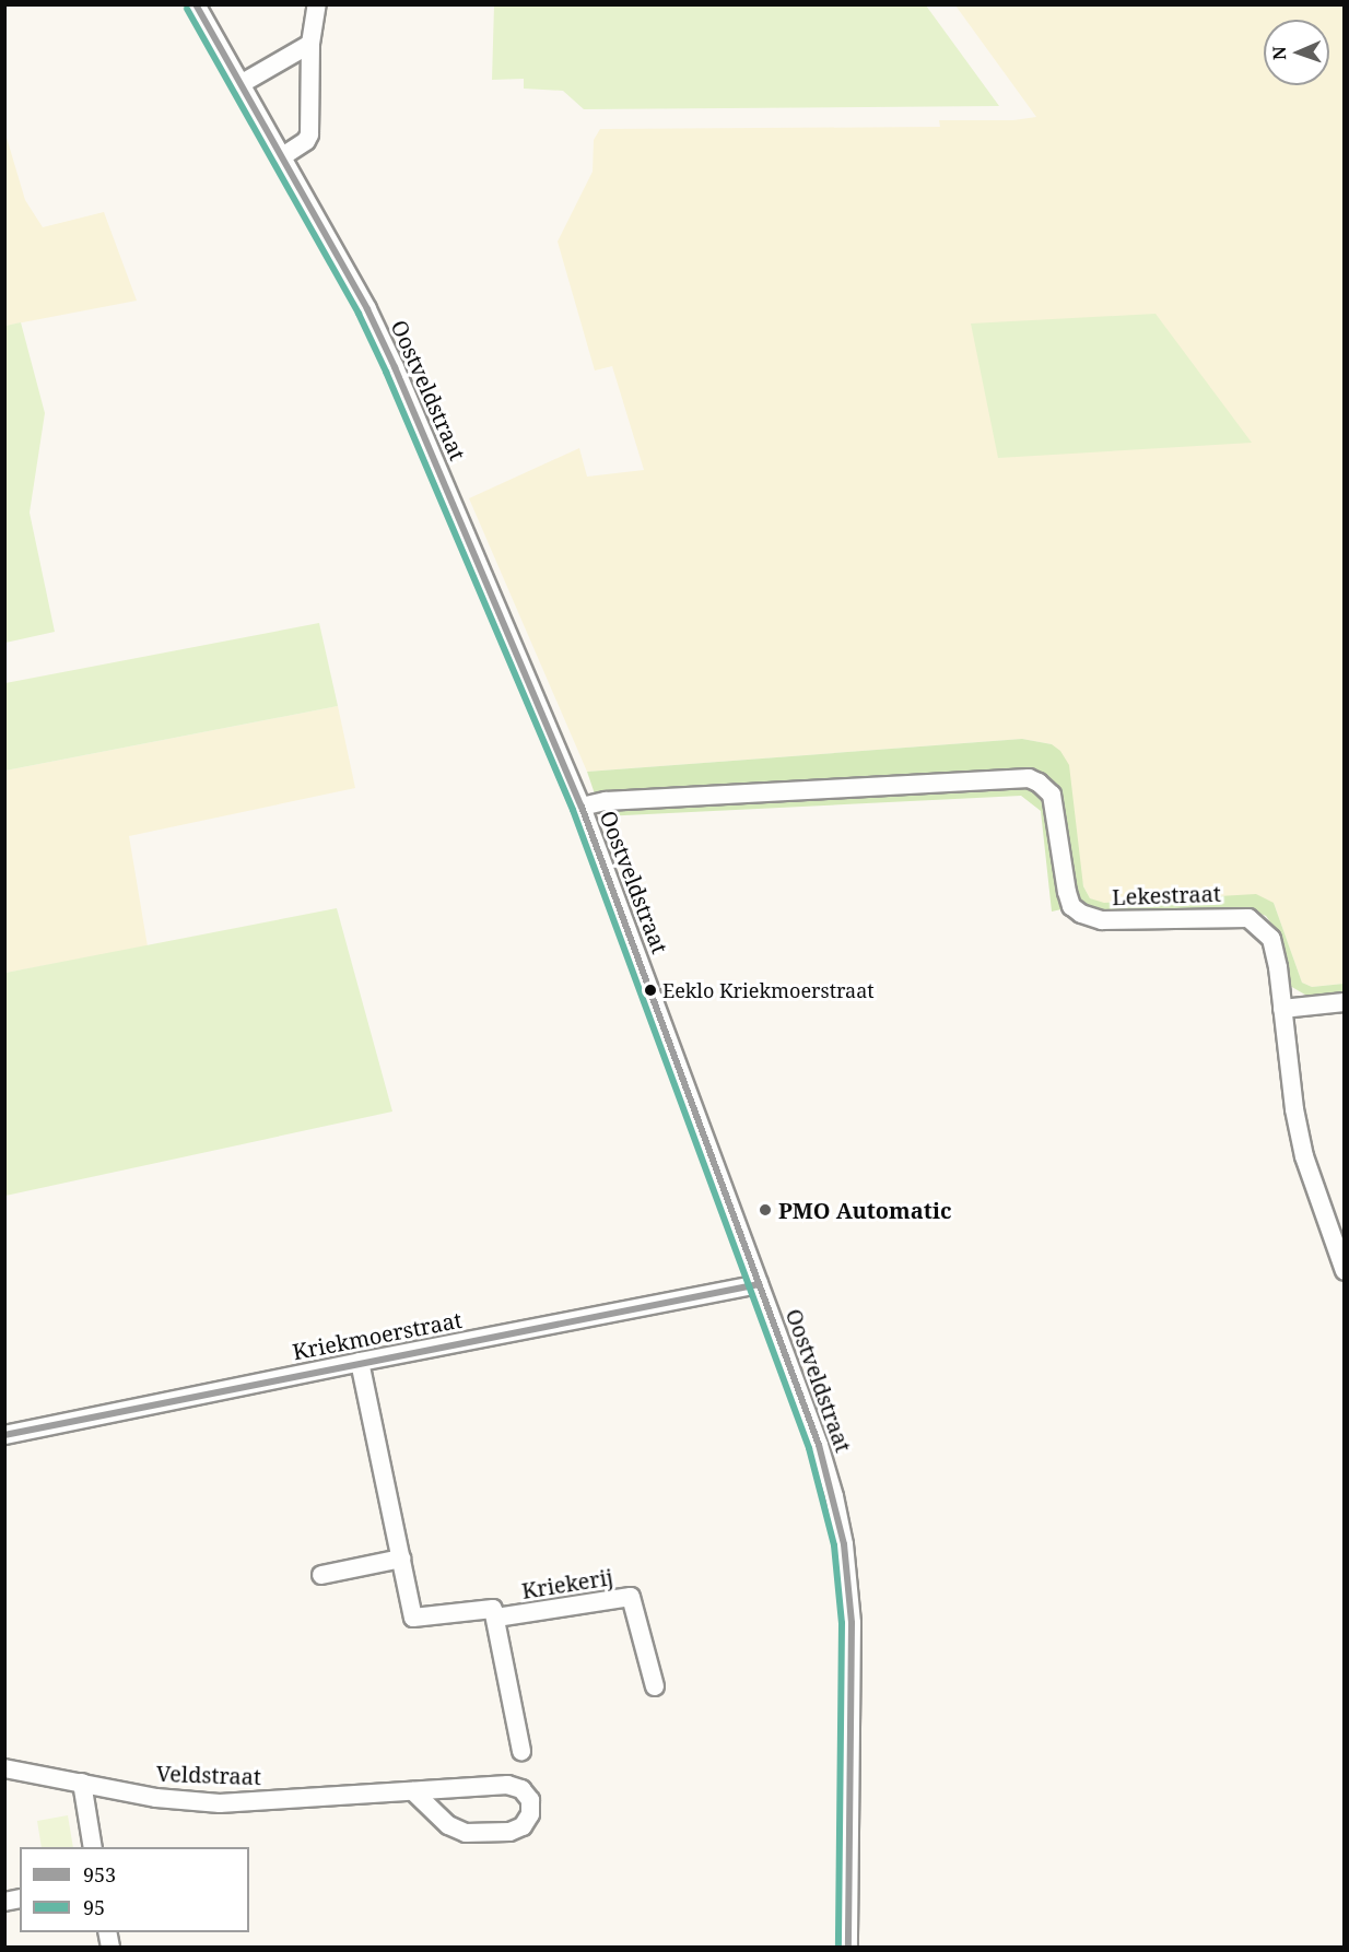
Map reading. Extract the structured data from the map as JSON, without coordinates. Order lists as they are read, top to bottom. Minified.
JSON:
{"streets":{"street":["Oostveldstraat","Lekestraat","Kriekmoerstraat","Kriekerij","Veldstraat"]},"crossings":[["Oostveldstraat","Lekestraat"],["Oostveldstraat","Kriekmoerstraat"],["Kriekmoerstraat","Kriekerij"]],"places":["Eeklo Kriekmoerstraat","PMO Automatic"],"lines":["transit line 953","transit line 95"],"legend":["953","95"],"north":"left"}
